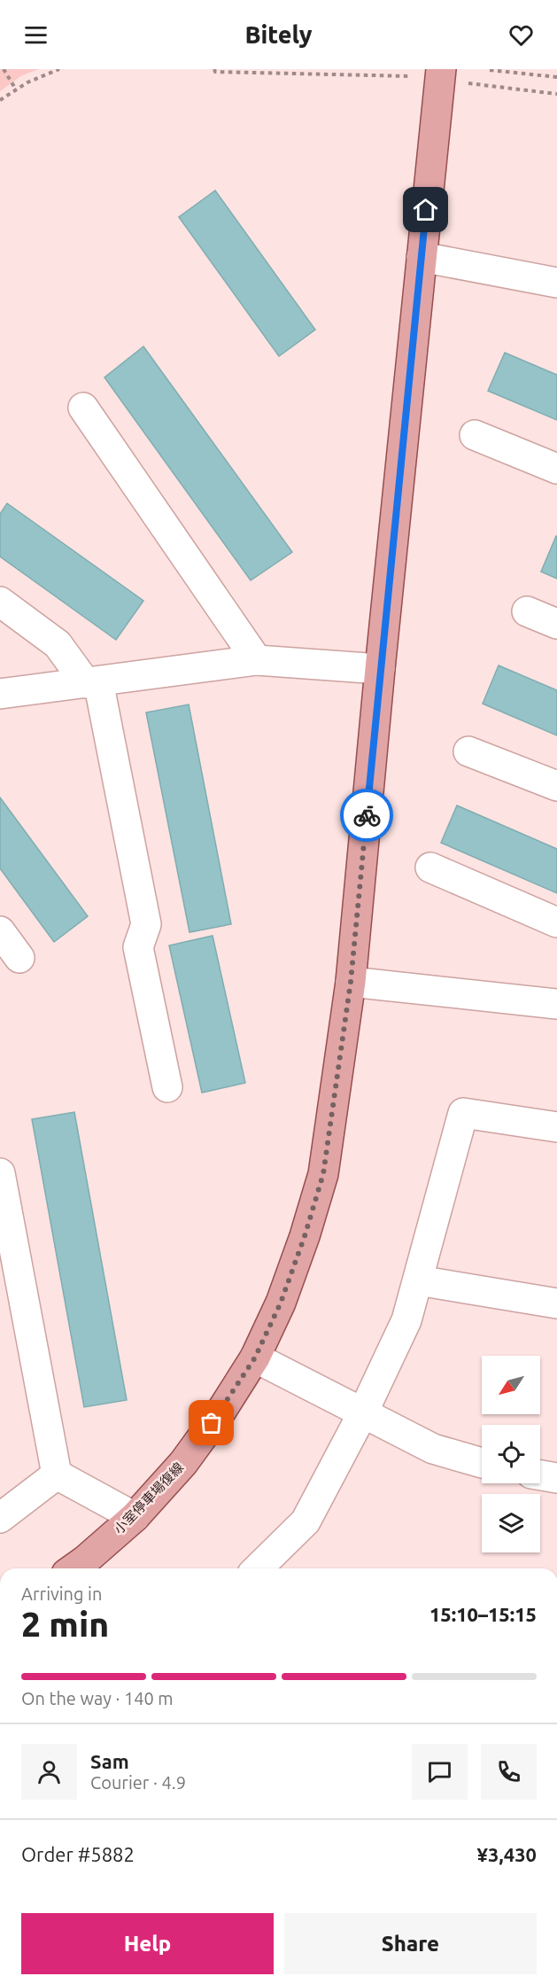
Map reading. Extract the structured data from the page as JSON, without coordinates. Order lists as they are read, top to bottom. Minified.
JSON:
{"streets":{"main road":["小室停車場復線"]},"north":"bottom left","page":{"header":"Bitely","heading":["2 min","Arriving in","15:10–15:15"],"panel":["Sam","Courier · 4.9","Order #5882","¥3,430"],"bar":"On the way · 140 m","buttons":["Help","Share"]}}
